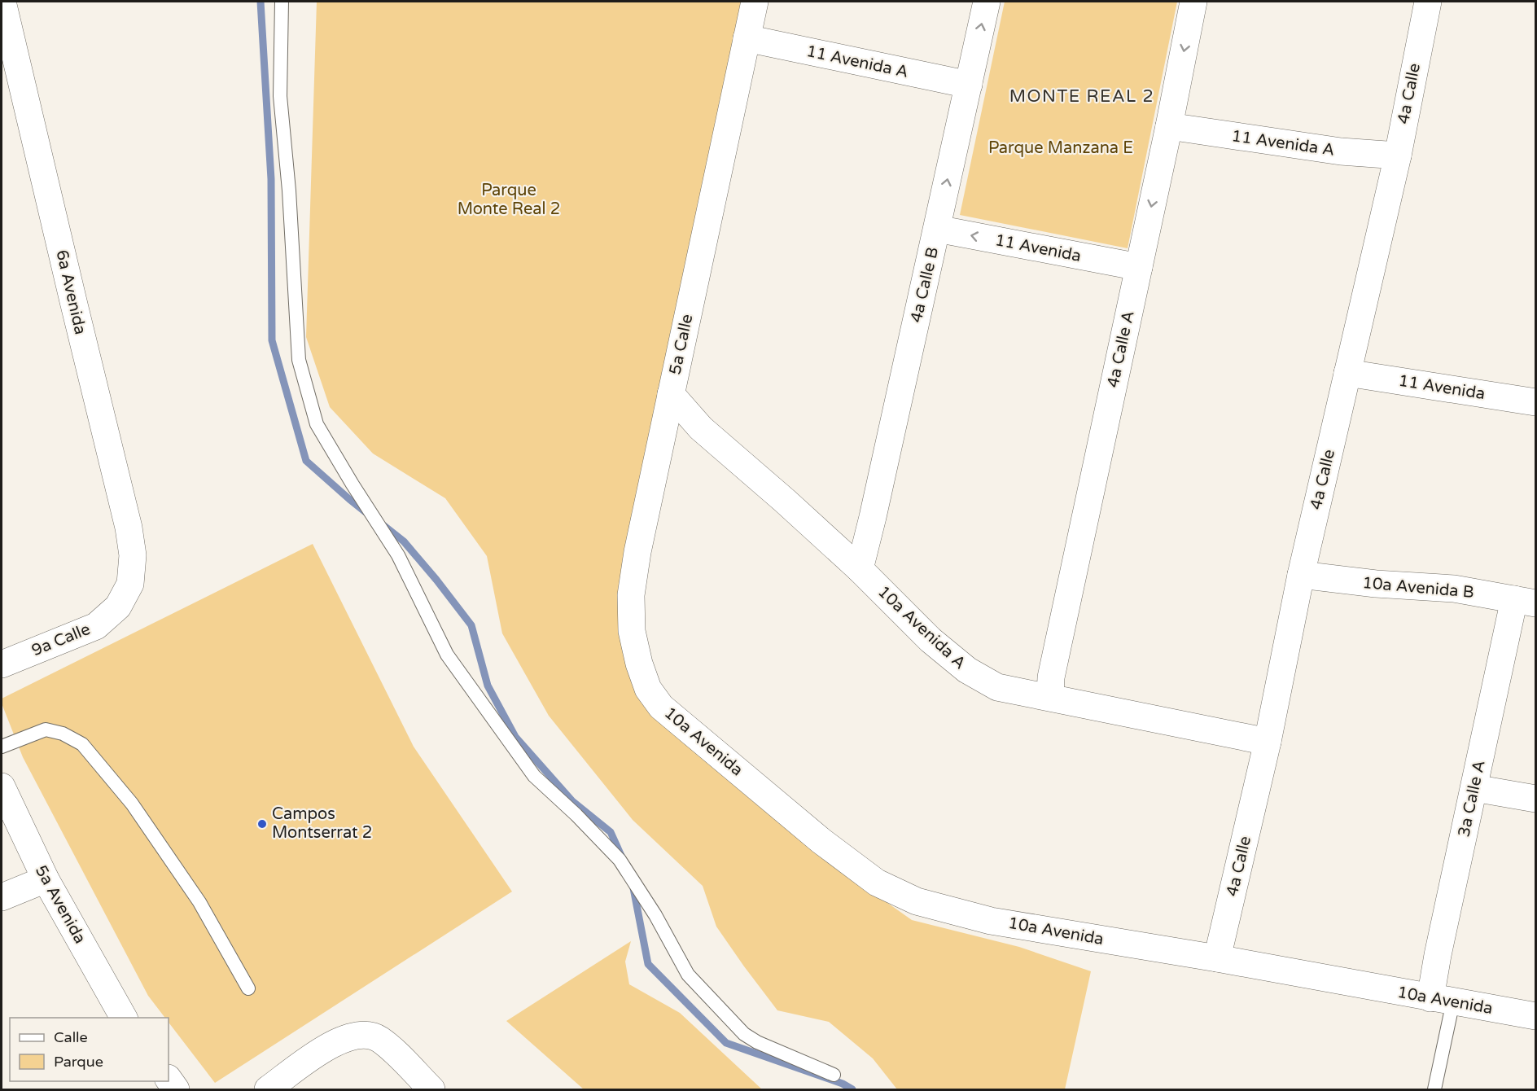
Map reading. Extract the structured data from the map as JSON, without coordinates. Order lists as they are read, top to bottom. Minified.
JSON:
{"streets":{"street":["11 Avenida A","4a Calle","11 Avenida","4a Calle B","6a Avenida","5a Calle","4a Calle A","10a Avenida B","10a Avenida A","9a Calle","10a Avenida","3a Calle A","5a Avenida"]},"crossings":[["11 Avenida A","4a Calle"],["11 Avenida A","4a Calle B"],["11 Avenida A","5a Calle"],["11 Avenida A","4a Calle A"],["4a Calle","11 Avenida"],["4a Calle","10a Avenida B"],["4a Calle","10a Avenida A"],["4a Calle","10a Avenida"],["11 Avenida","4a Calle B"],["11 Avenida","4a Calle A"],["4a Calle B","10a Avenida A"],["6a Avenida","9a Calle"],["5a Calle","10a Avenida A"],["5a Calle","10a Avenida"],["4a Calle A","10a Avenida A"],["10a Avenida B","3a Calle A"],["10a Avenida","3a Calle A"]],"one_way":["11 Avenida","4a Calle B","4a Calle A"],"districts":["MONTE REAL 2"],"parks":["Parque Manzana E","Parque Monte Real 2"],"places":["Campos Montserrat 2"],"legend":["Calle","Parque"]}
